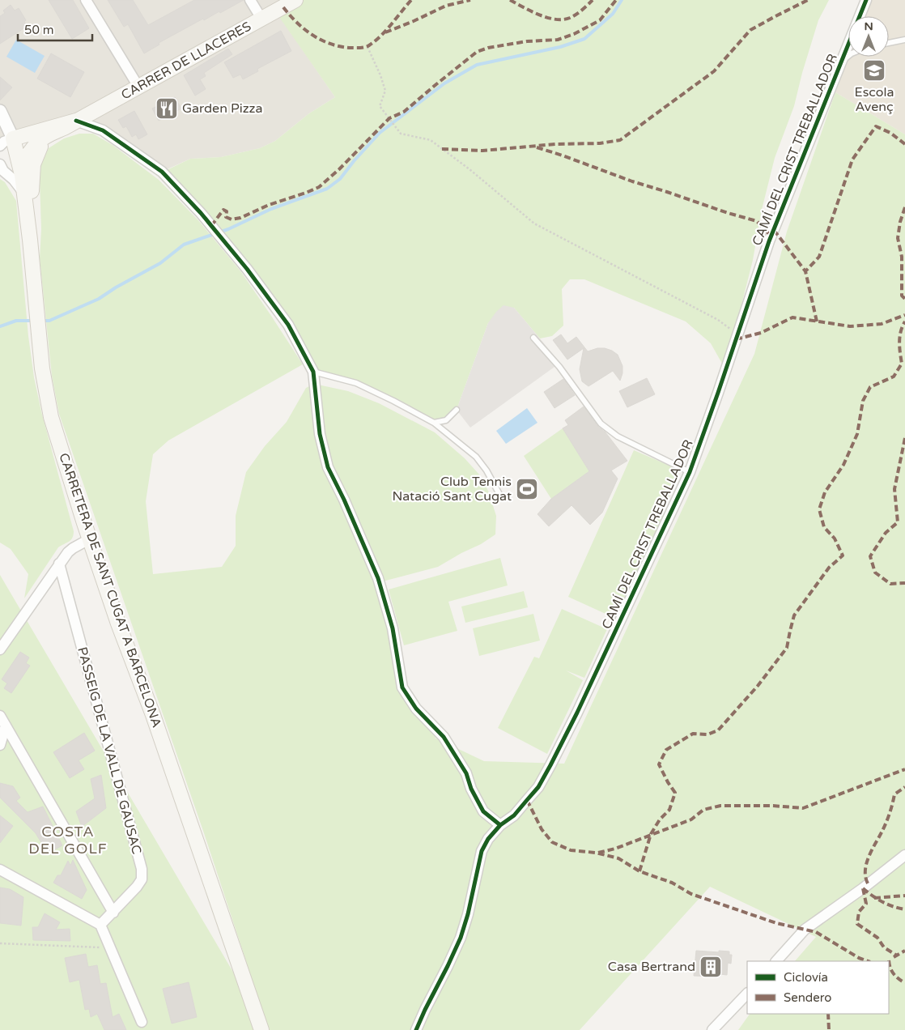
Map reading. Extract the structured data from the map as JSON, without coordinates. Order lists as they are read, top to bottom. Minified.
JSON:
{"streets":{"main road":["CARRER DE LLACERES","CARRETERA DE SANT CUGAT A BARCELONA"],"street":["CAMÍ DEL CRIST TREBALLADOR","PASSEIG DE LA VALL DE GAUSAC"]},"districts":["COSTA DEL GOLF"],"places":{"school or university":["Escola Avenç"],"restaurant":["Garden Pizza"],"sports":["Club Tennis Natació Sant Cugat"],"building":["Casa Bertrand"]},"legend":["Ciclovía","Sendero"],"scale_bar":"50 m","north":"top"}
